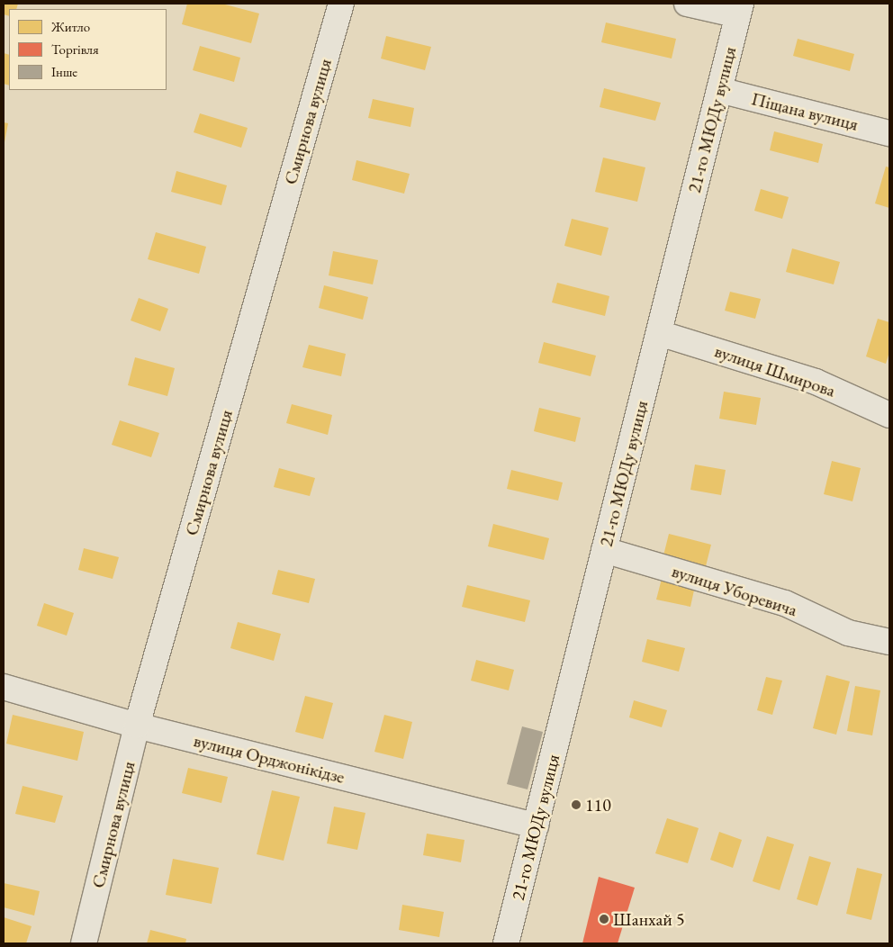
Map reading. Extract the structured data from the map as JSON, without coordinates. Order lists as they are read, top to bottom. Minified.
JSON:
{"streets":{"street":["Піщана вулиця","21-го МЮДу вулиця","Смирнова вулиця","вулиця Шмирова","вулиця Уборевича","вулиця Орджонікідзе"]},"crossings":[["Піщана вулиця","21-го МЮДу вулиця"],["21-го МЮДу вулиця","вулиця Шмирова"],["21-го МЮДу вулиця","вулиця Уборевича"],["21-го МЮДу вулиця","вулиця Орджонікідзе"],["Смирнова вулиця","вулиця Орджонікідзе"]],"places":["110","Шанхай 5"],"legend":["Житло","Торгівля","Інше"]}
